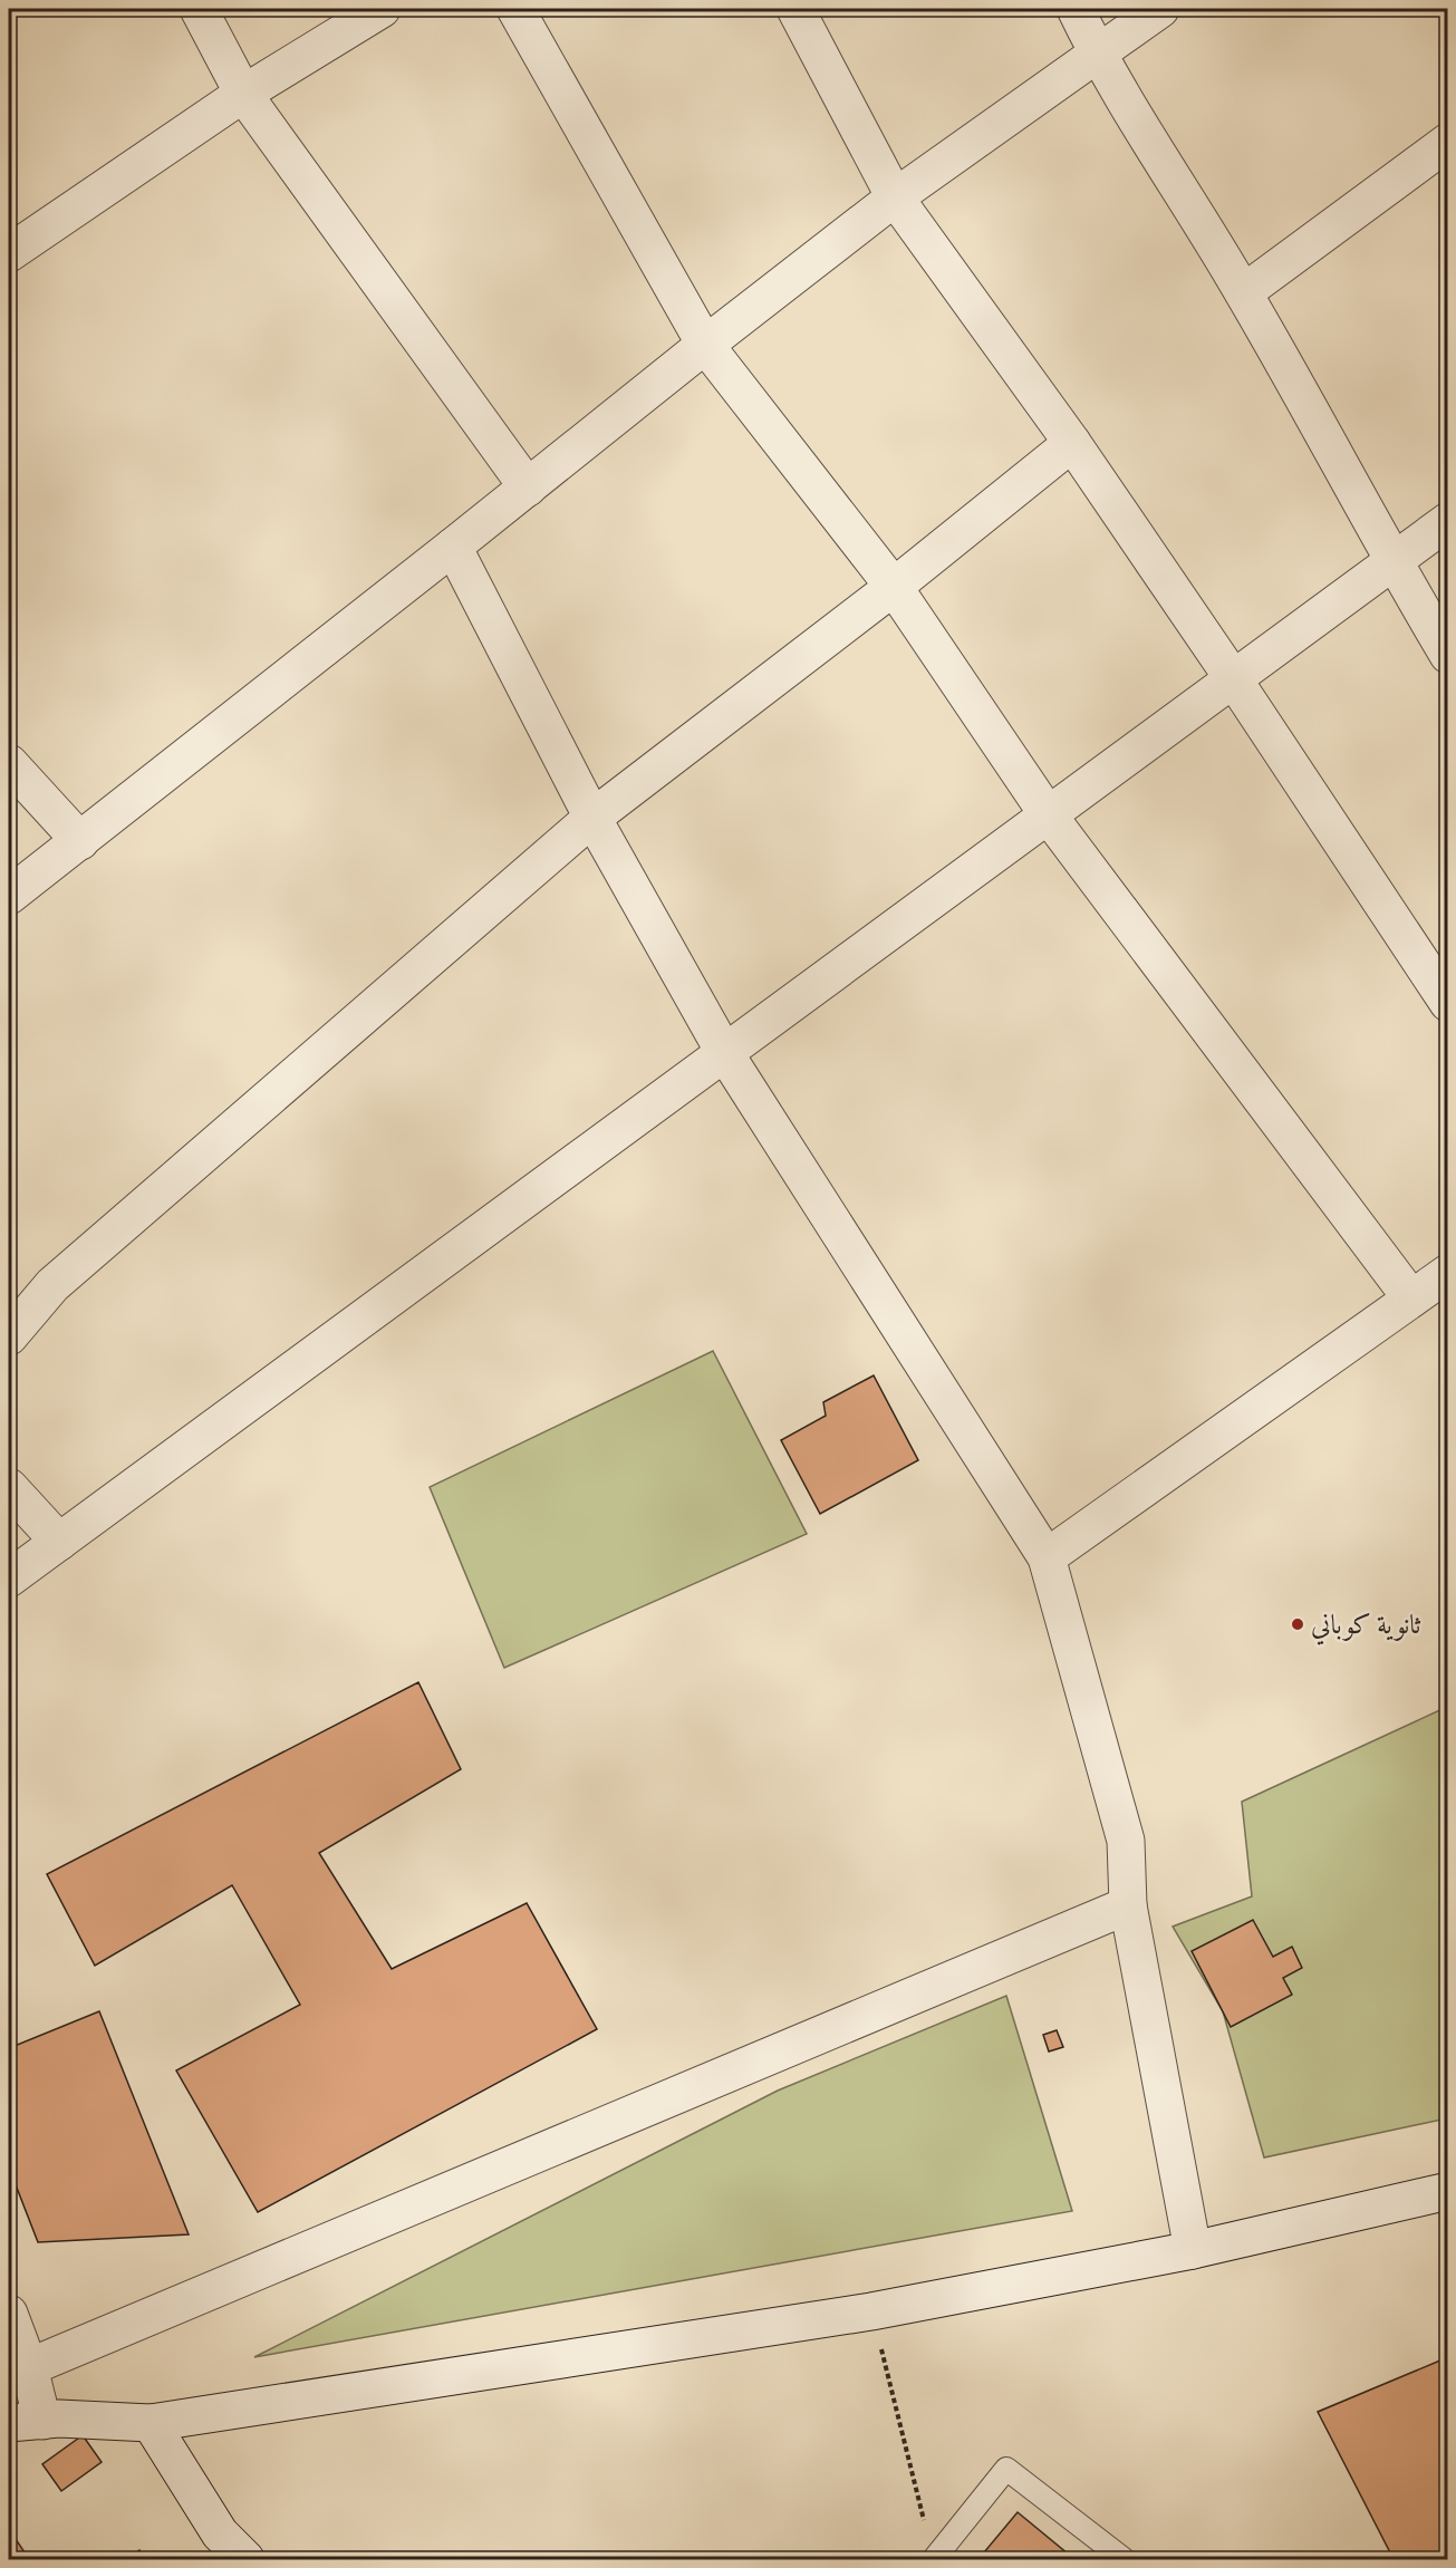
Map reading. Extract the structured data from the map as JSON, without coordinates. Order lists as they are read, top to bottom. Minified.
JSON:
{"places":["ثانوية كوباني"]}
